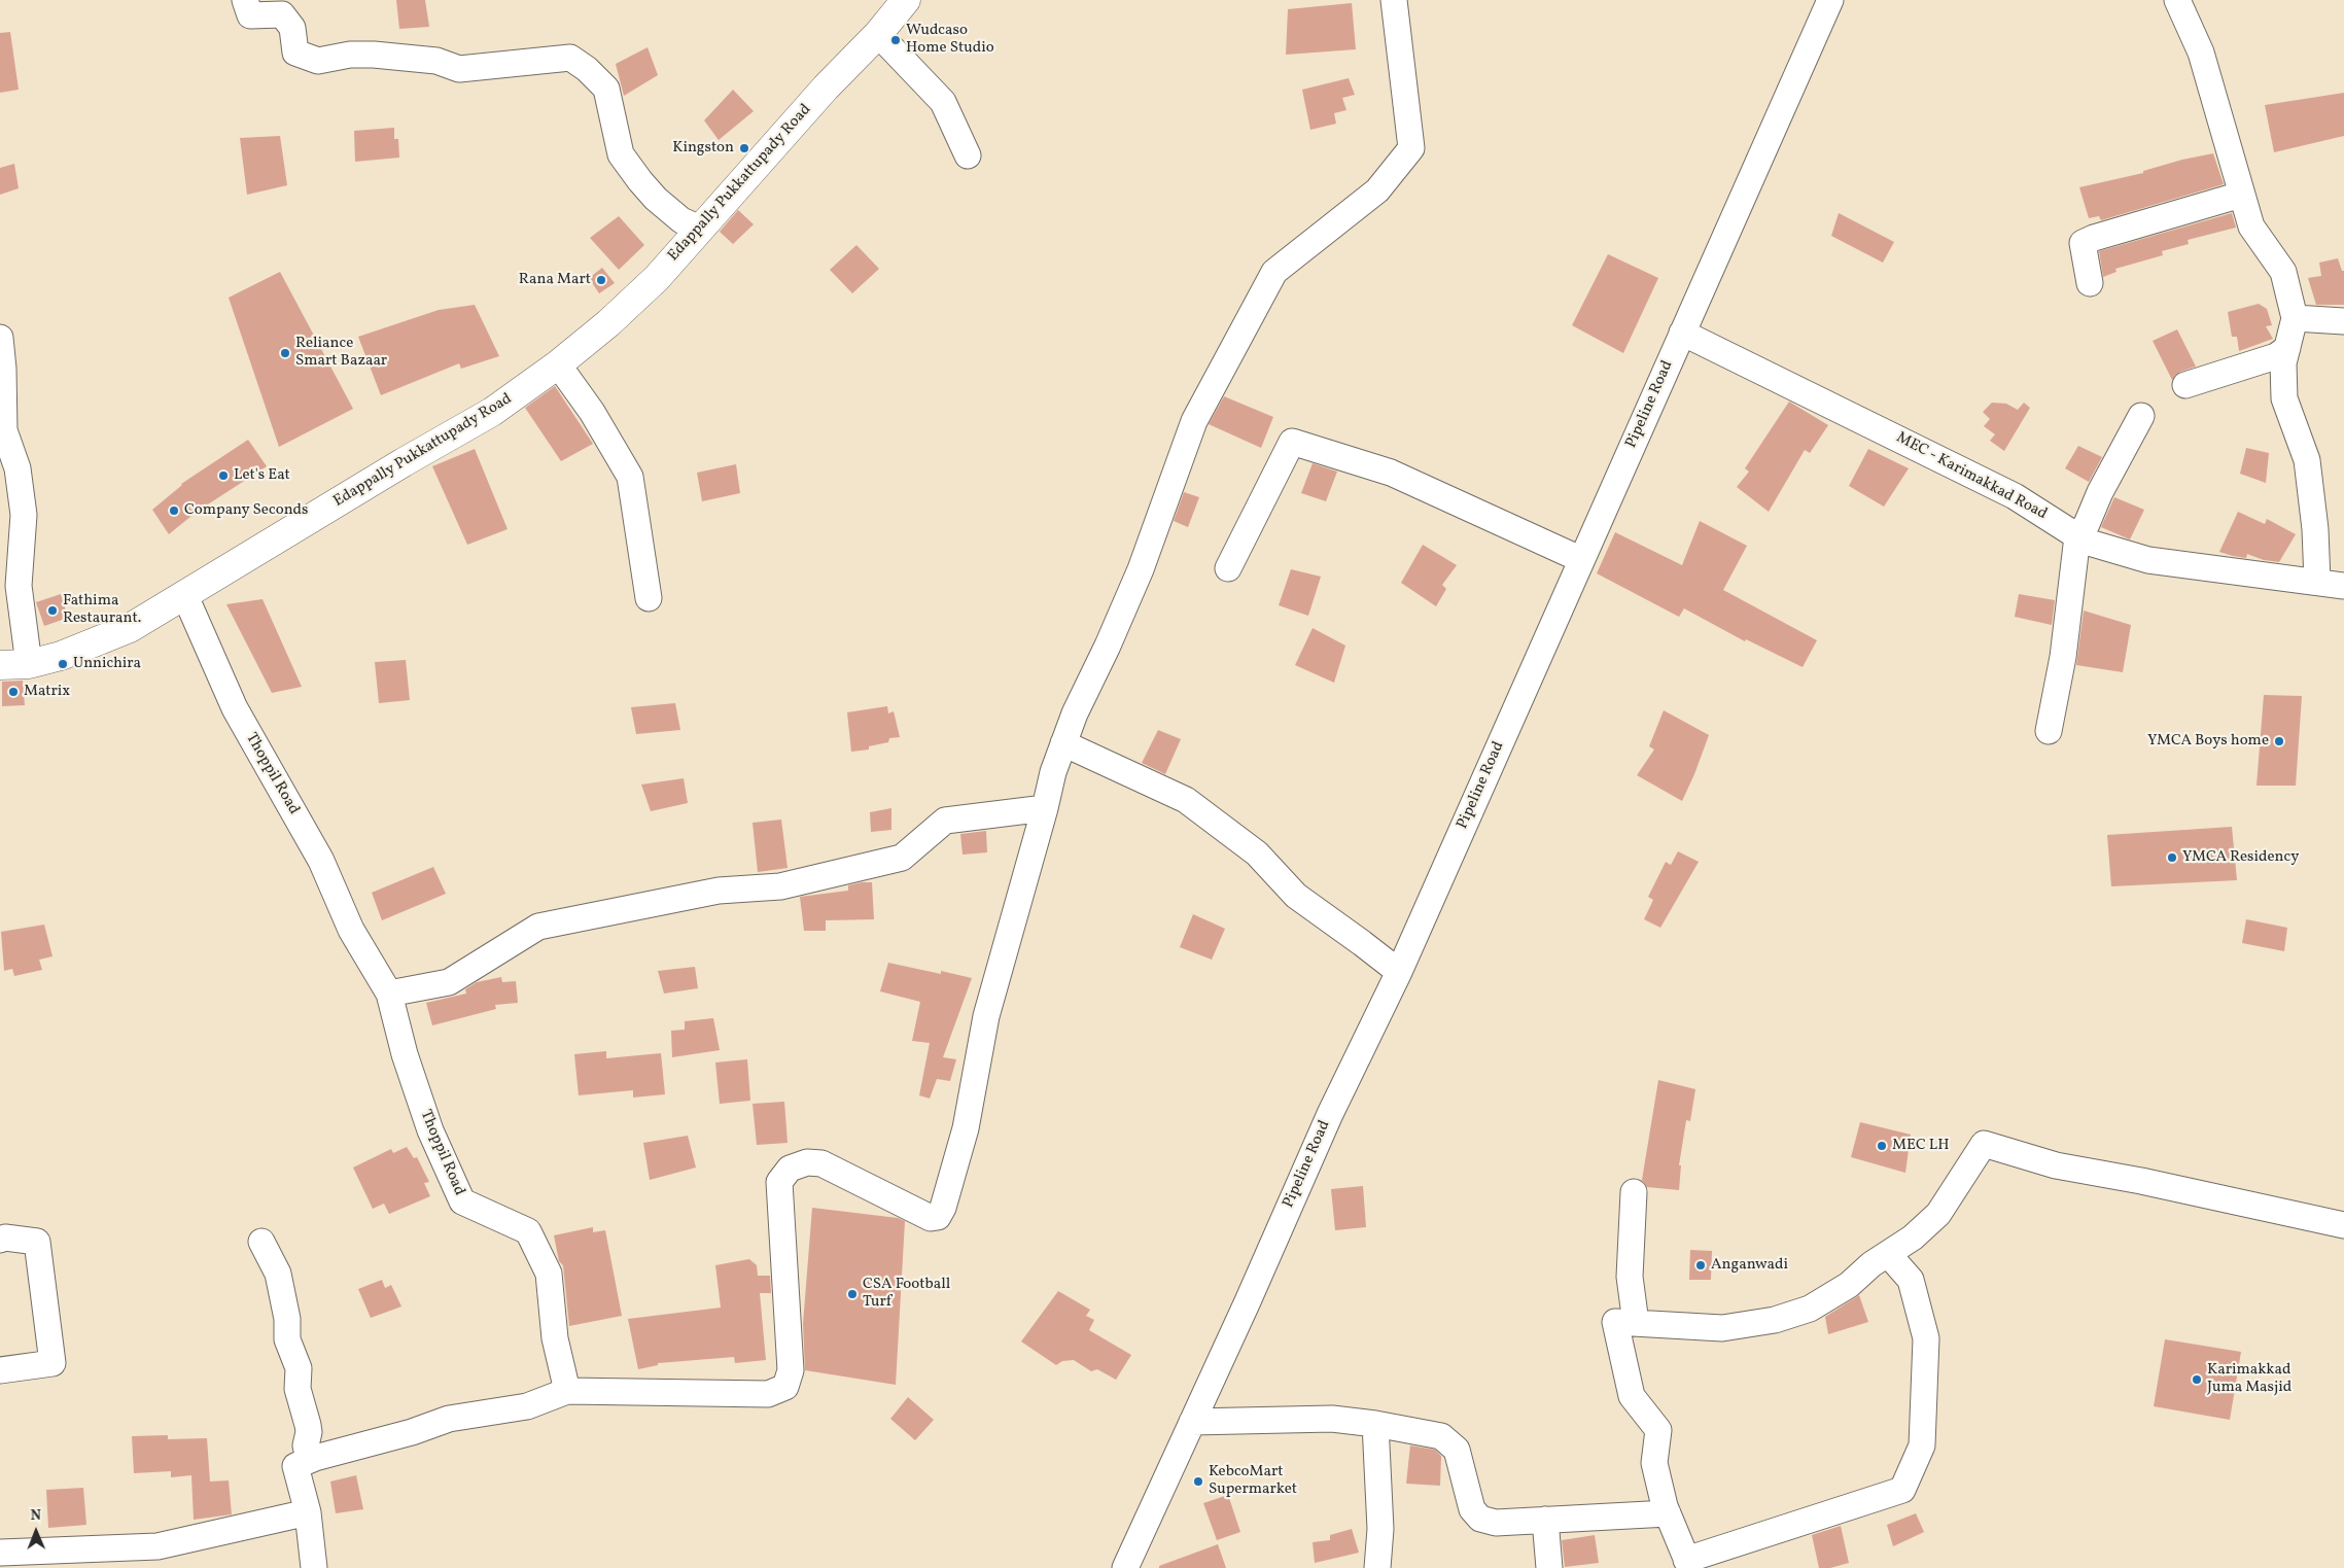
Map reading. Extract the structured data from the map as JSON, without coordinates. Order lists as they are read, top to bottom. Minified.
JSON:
{"streets":{"main road":["Edappally Pukkattupady Road"],"street":["Pipeline Road","MEC - Karimakkad Road","Thoppil Road"]},"crossings":[["Edappally Pukkattupady Road","Thoppil Road"],["Pipeline Road","MEC - Karimakkad Road"]],"places":["Wudcaso Home Studio","Kingston","Rana Mart","Reliance Smart Bazaar","Let's Eat","Company Seconds","Fathima Restaurant.","Unnichira","Matrix","YMCA Boys home","YMCA Residency","MEC LH","Anganwadi","CSA Football Turf","Karimakkad Juma Masjid","KebcoMart Supermarket"],"north":"top"}
